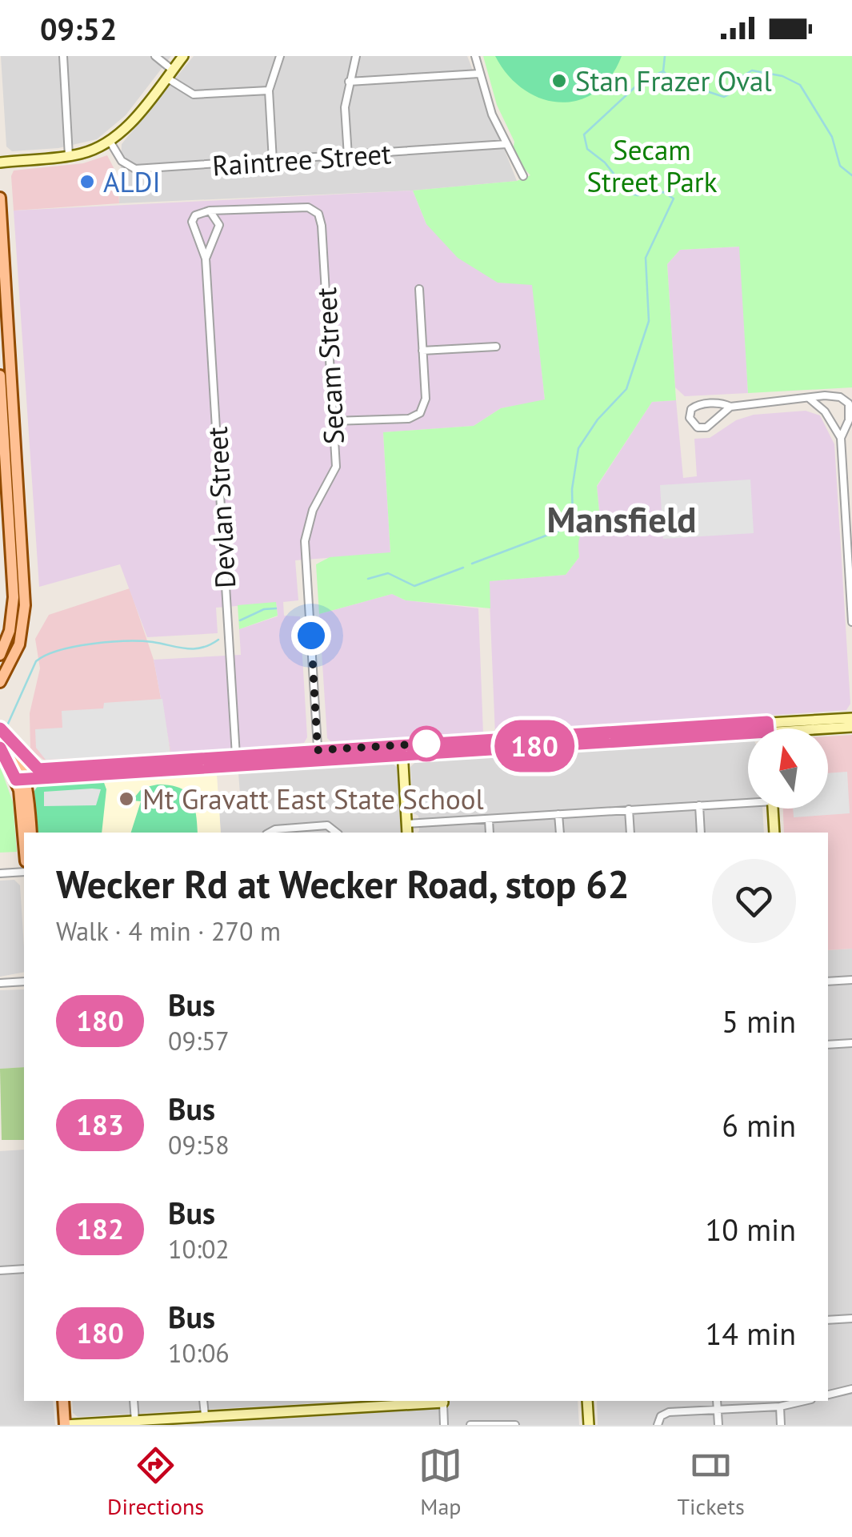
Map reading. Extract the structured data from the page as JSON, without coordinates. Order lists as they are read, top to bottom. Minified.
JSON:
{"streets":{"street":["Raintree Street","Secam Street","Devlan Street"]},"crossings":[["Secam Street","Devlan Street"]],"districts":["Mansfield"],"parks":["Secam Street Park"],"places":["Stan Frazer Oval","ALDI","Mt Gravatt East State School"],"lines":["bus line 180"],"north":"top","page":{"status":"09:52","on_map":"180","heading":["Wecker Rd at Wecker Road, stop 62","Walk · 4 min · 270 m"],"list":[{"mark":"180","name":"Bus","note":"09:57","value":"5 min"},{"mark":"183","name":"Bus","note":"09:58","value":"6 min"},{"mark":"182","name":"Bus","note":"10:02","value":"10 min"},{"mark":"180","name":"Bus","note":"10:06","value":"14 min"}],"tabs":["Directions","Map","Tickets"]}}
